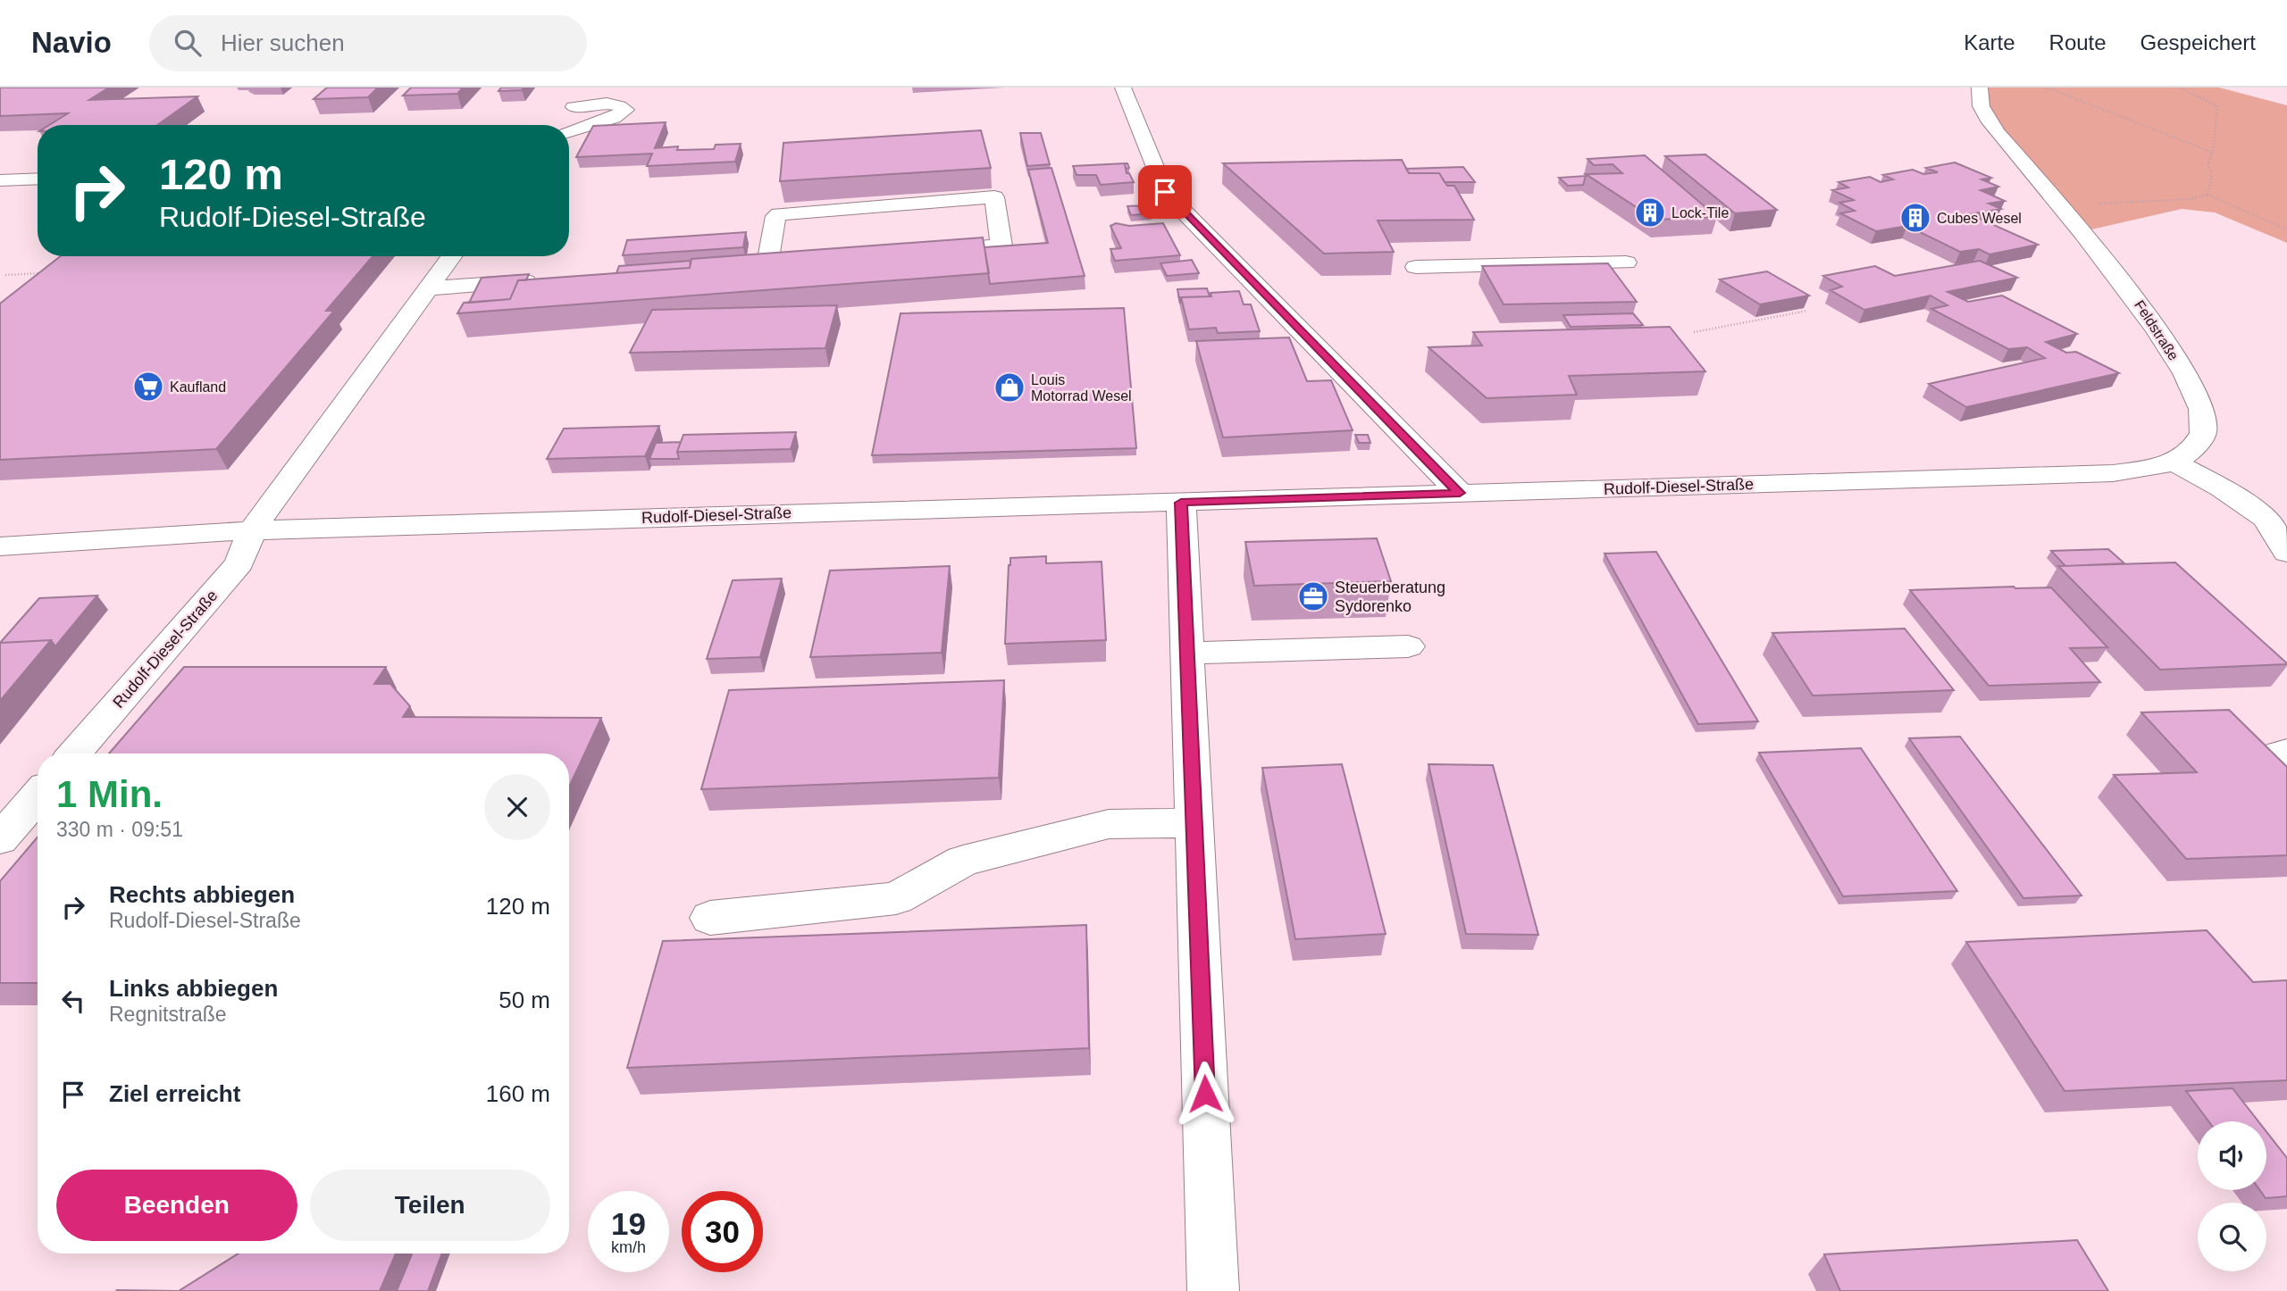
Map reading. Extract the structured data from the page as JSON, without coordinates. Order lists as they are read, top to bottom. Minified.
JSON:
{"streets":{"street":["Feldstraße","Rudolf-Diesel-Straße"]},"crossings":[["Feldstraße","Rudolf-Diesel-Straße"]],"places":{"building":["Lock-Tile","Cubes Wesel"],"supermarket":["Kaufland"],"shop":["Louis Motorrad Wesel"],"office":["Steuerberatung Sydorenko"]},"page":{"header":"Navio","search":"Hier suchen","nav":["Karte","Route","Gespeichert"],"turn":["120 m","Rudolf-Diesel-Straße"],"heading":["1 Min.","330 m · 09:51"],"list":[{"name":"Rechts abbiegen","note":"Rudolf-Diesel-Straße","value":"120 m"},{"name":"Links abbiegen","note":"Regnitstraße","value":"50 m"},{"name":"Ziel erreicht","value":"160 m"}],"buttons":["Beenden","Teilen"],"speed":"19 km/h","limit":"30"}}
